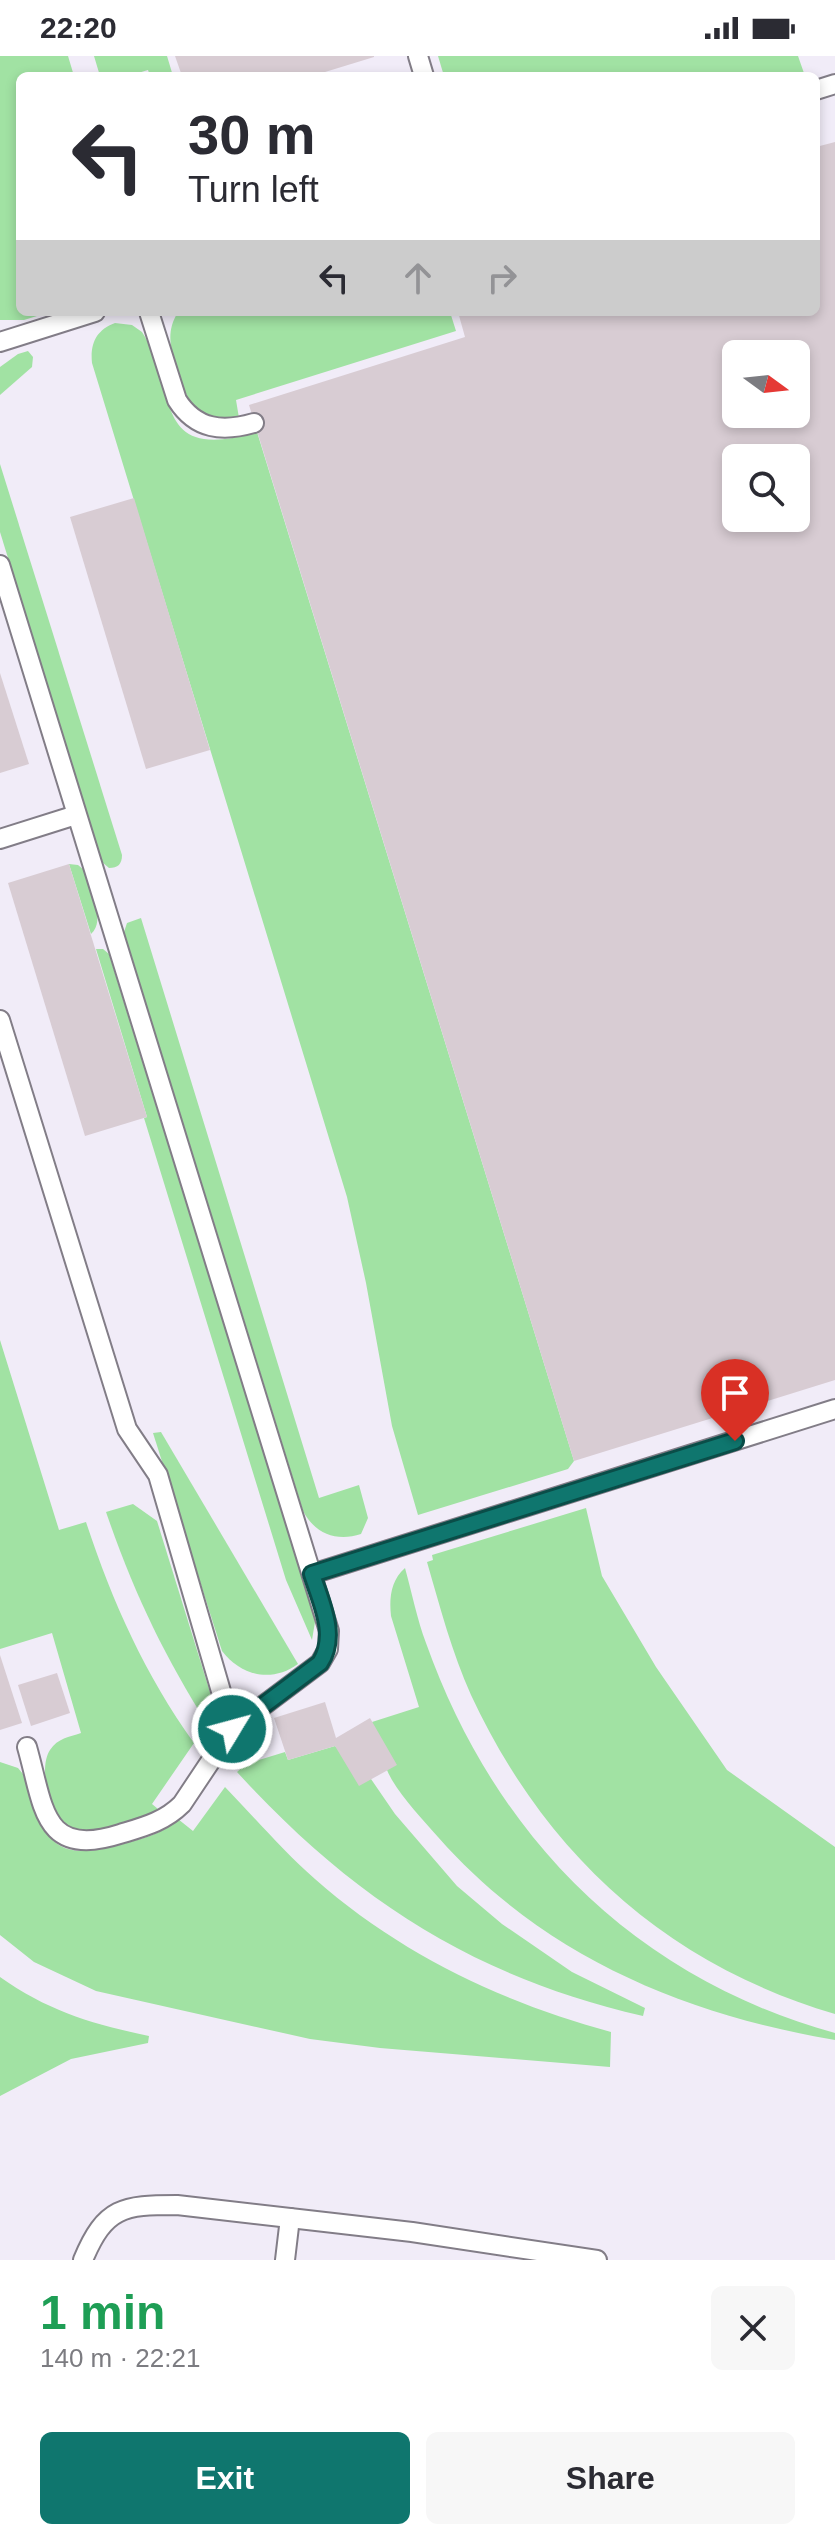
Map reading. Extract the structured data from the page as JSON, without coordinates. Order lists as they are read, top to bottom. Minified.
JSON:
{"north":"right","page":{"status":"22:20","turn":["30 m","Turn left"],"heading":["1 min","140 m · 22:21"],"buttons":["Exit","Share"]}}
